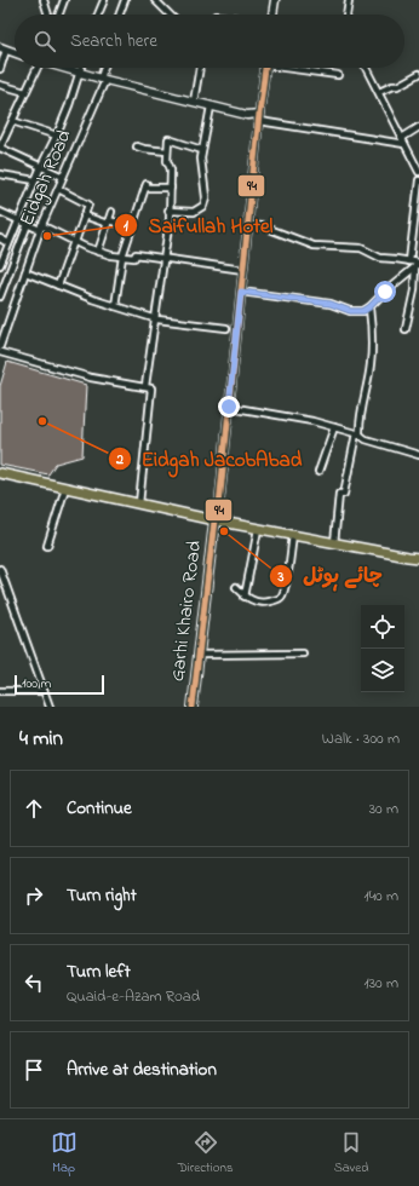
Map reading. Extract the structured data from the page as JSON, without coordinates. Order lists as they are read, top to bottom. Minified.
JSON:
{"streets":{"main road":["Garhi Khairo Road"],"street":["Eidgah Road"]},"places":["Saifullah Hotel","Eidgah JacobAbad","چائے ہوٹل"],"lines":["transit line 94"],"scale_bar":"100 m","page":{"search":"Search here","scale":"100 m","heading":["4 min","Walk · 300 m"],"list":[["Continue","30 m"],["Turn right","140 m"],["Turn left","Quaid-e-Azam Road","130 m"],"Arrive at destination"],"nav":["Map","Directions","Saved"]}}
